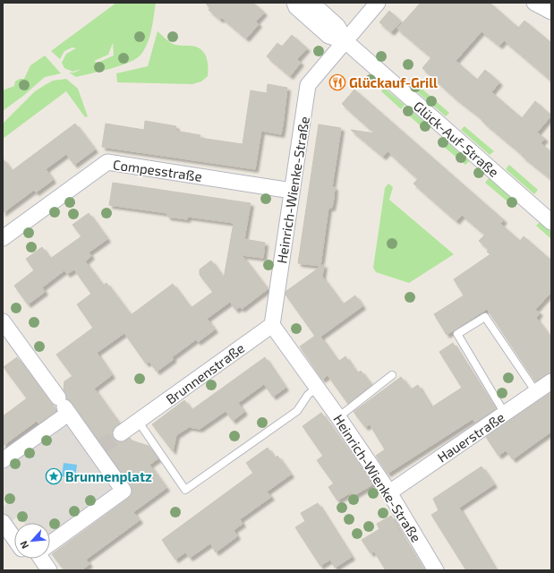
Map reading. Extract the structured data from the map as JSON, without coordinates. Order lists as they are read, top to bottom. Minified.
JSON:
{"streets":{"street":["Glück-Auf-Straße","Compesstraße","Heinrich-Wienke-Straße","Brunnenstraße","Hauerstraße"]},"crossings":[["Glück-Auf-Straße","Heinrich-Wienke-Straße"],["Compesstraße","Heinrich-Wienke-Straße"],["Heinrich-Wienke-Straße","Brunnenstraße"],["Heinrich-Wienke-Straße","Hauerstraße"]],"places":{"restaurant":["Glückauf-Grill"],"place":["Brunnenplatz"]},"north":"bottom left"}
